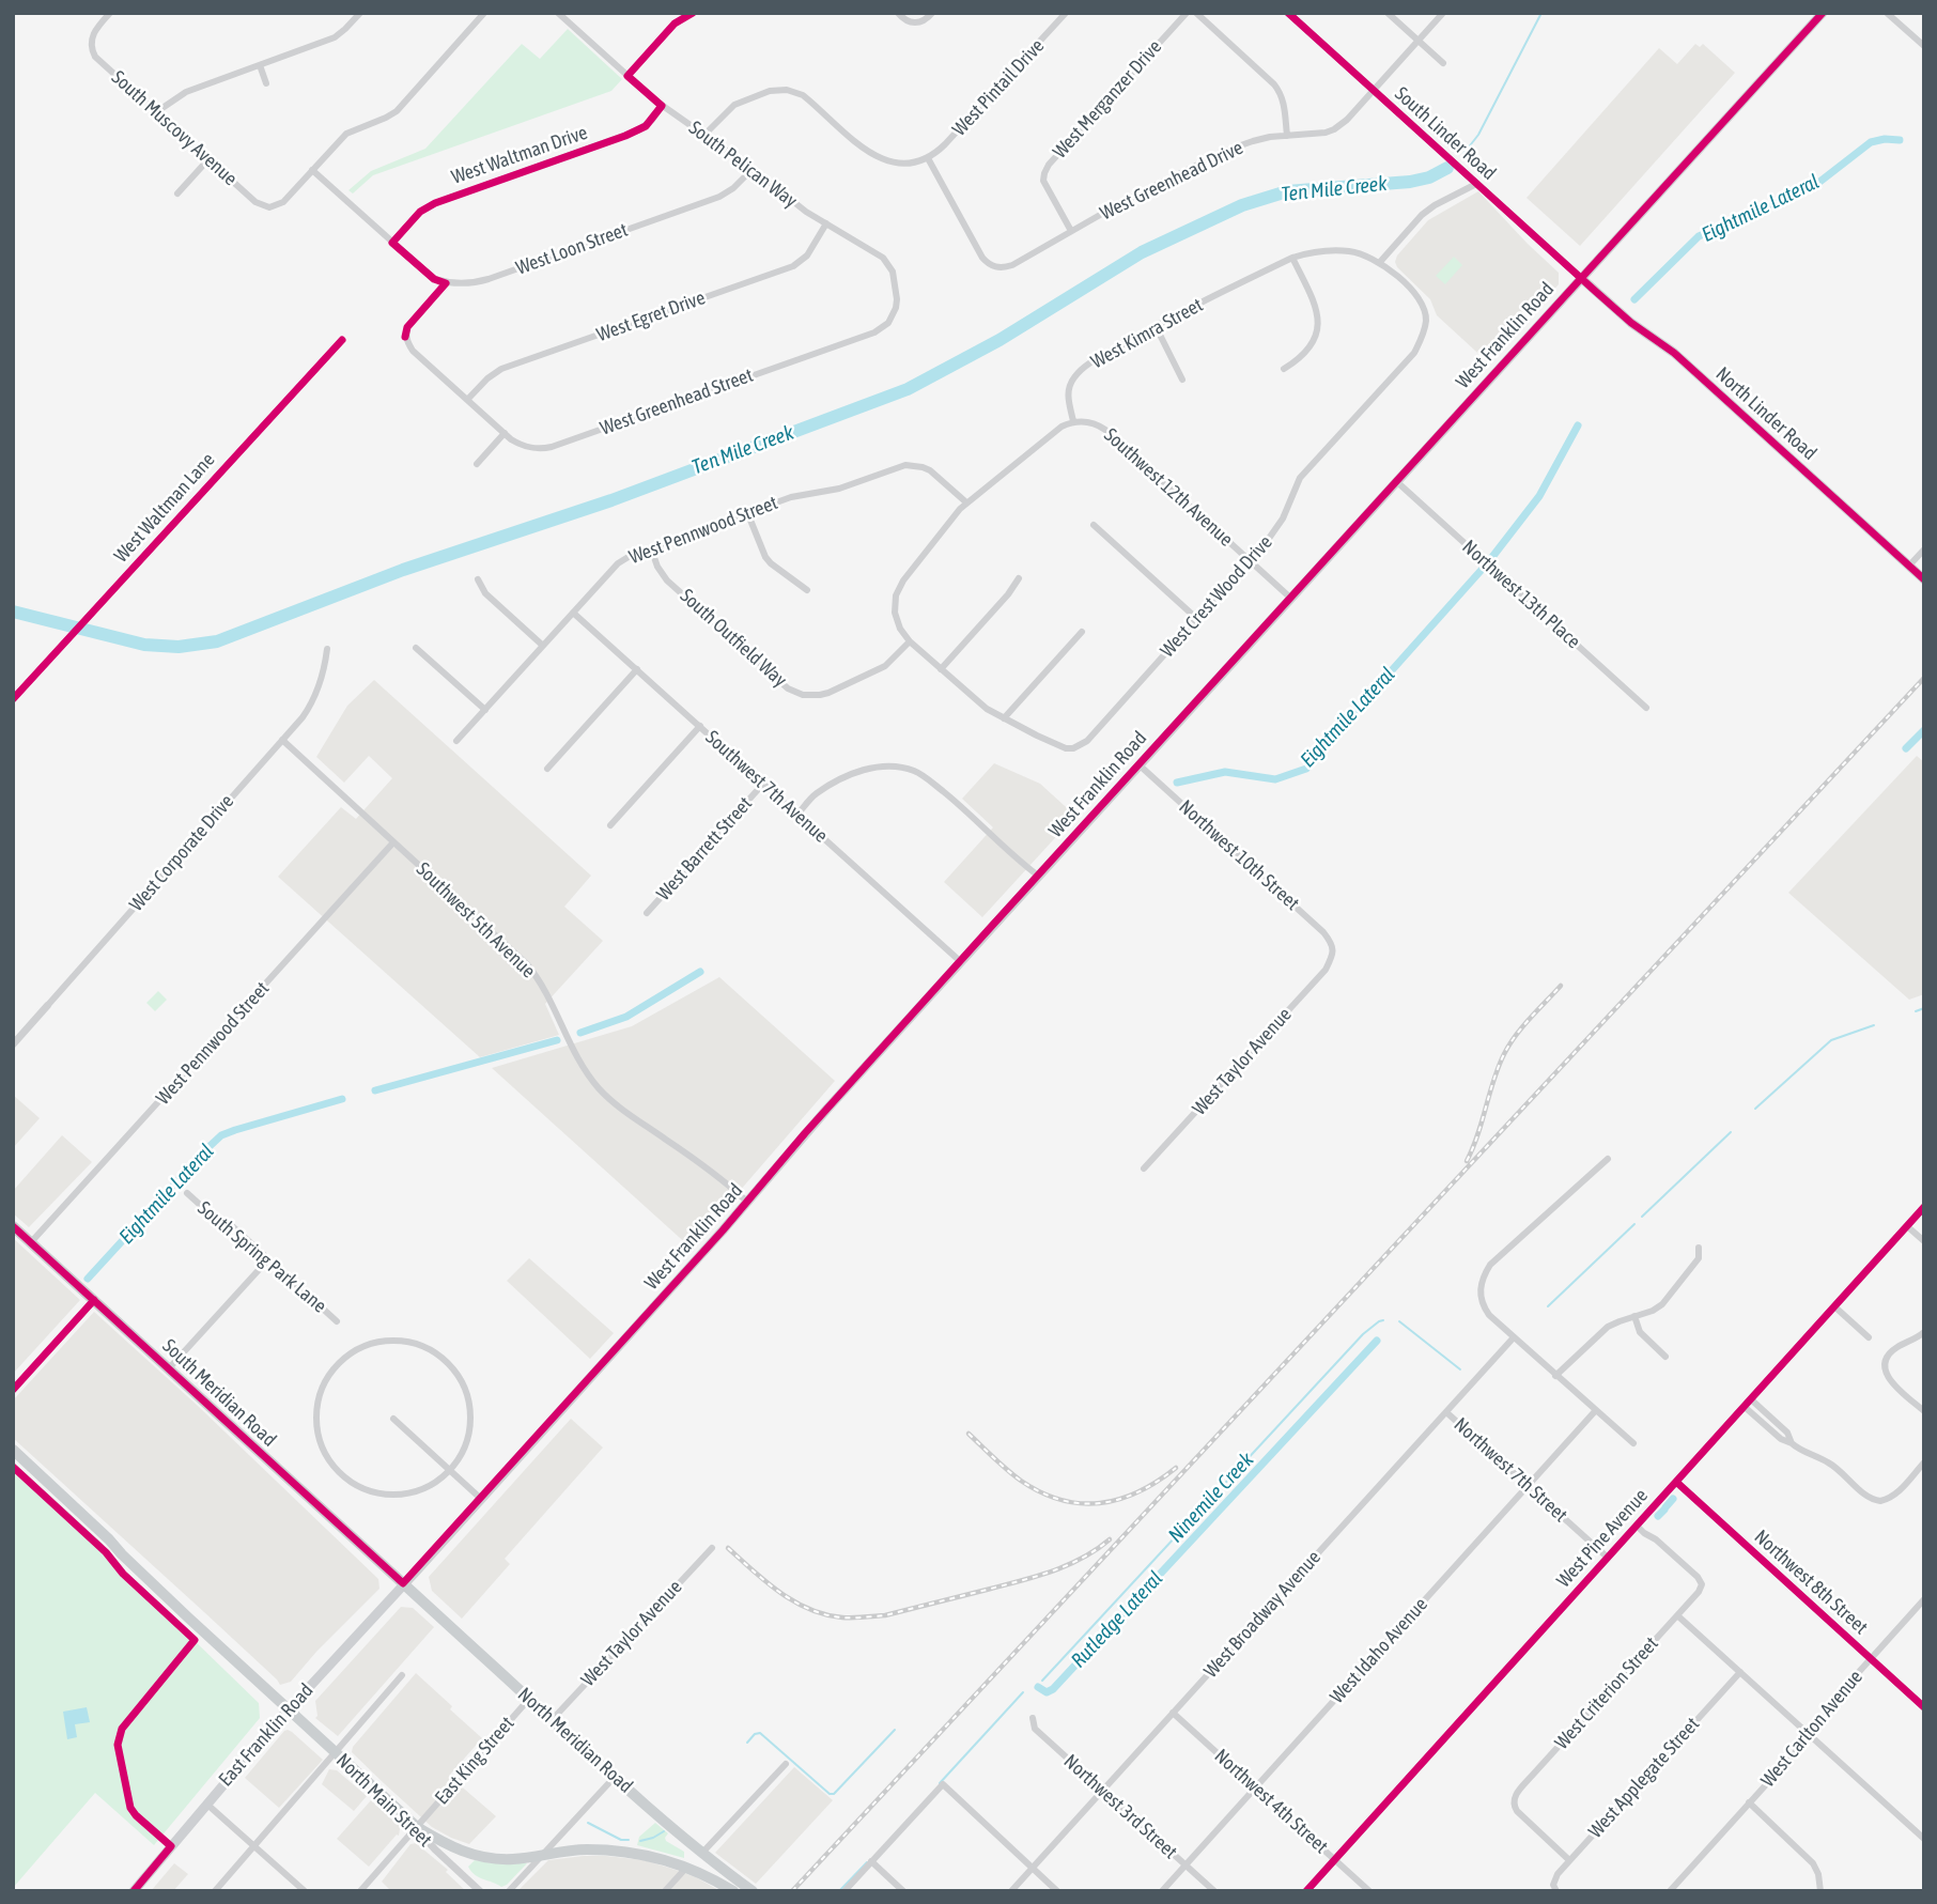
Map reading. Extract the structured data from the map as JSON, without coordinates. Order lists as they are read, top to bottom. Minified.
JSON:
{"streets":{"main road":["West Franklin Road","North Linder Road","South Meridian Road","East Franklin Road","North Meridian Road","North Main Street"],"street":["West Pintail Drive","West Merganzer Drive","South Muscovy Avenue","South Linder Road","West Waltman Drive","South Pelican Way","West Greenhead Drive","West Loon Street","West Egret Drive","West Kimra Street","West Greenhead Street","Southwest 12th Avenue","West Waltman Lane","West Pennwood Street","Northwest 13th Place","West Crest Wood Drive","South Outfield Way","Southwest 7th Avenue","West Barrett Street","West Corporate Drive","Northwest 10th Street","Southwest 5th Avenue","West Taylor Avenue","South Spring Park Lane","Northwest 7th Street","West Pine Avenue","Northwest 8th Street","West Broadway Avenue","West Idaho Avenue","West Criterion Street","West Carlton Avenue","East King Street","West Applegate Street","Northwest 4th Street","Northwest 3rd Street"]},"crossings":[["West Pintail Drive","West Greenhead Drive"],["West Merganzer Drive","West Greenhead Drive"],["South Linder Road","West Greenhead Drive"],["South Linder Road","West Franklin Road"],["South Linder Road","North Linder Road"],["West Waltman Drive","South Pelican Way"],["South Pelican Way","West Loon Street"],["South Pelican Way","West Egret Drive"],["South Pelican Way","West Greenhead Street"],["West Kimra Street","Southwest 12th Avenue"],["West Kimra Street","West Crest Wood Drive"],["West Franklin Road","North Linder Road"],["West Franklin Road","Southwest 12th Avenue"],["West Franklin Road","Northwest 13th Place"],["West Franklin Road","Southwest 7th Avenue"],["West Franklin Road","Northwest 10th Street"],["West Franklin Road","Southwest 5th Avenue"],["West Franklin Road","South Meridian Road"],["West Franklin Road","East Franklin Road"],["West Franklin Road","North Meridian Road"],["Southwest 12th Avenue","West Crest Wood Drive"],["West Pennwood Street","South Outfield Way"],["West Pennwood Street","Southwest 7th Avenue"],["West Pennwood Street","Southwest 5th Avenue"],["West Pennwood Street","South Meridian Road"],["West Crest Wood Drive","South Outfield Way"],["Southwest 7th Avenue","West Barrett Street"],["West Corporate Drive","Southwest 5th Avenue"],["Northwest 10th Street","West Taylor Avenue"],["West Taylor Avenue","North Meridian Road"],["South Meridian Road","East Franklin Road"],["South Meridian Road","North Meridian Road"],["Northwest 7th Street","West Pine Avenue"],["Northwest 7th Street","West Broadway Avenue"],["Northwest 7th Street","West Idaho Avenue"],["West Pine Avenue","Northwest 8th Street"],["West Pine Avenue","West Criterion Street"],["West Pine Avenue","Northwest 4th Street"],["Northwest 8th Street","West Carlton Avenue"],["West Broadway Avenue","Northwest 4th Street"],["West Broadway Avenue","Northwest 3rd Street"],["West Idaho Avenue","Northwest 4th Street"],["West Idaho Avenue","Northwest 3rd Street"],["West Criterion Street","West Applegate Street"],["East Franklin Road","North Meridian Road"],["East Franklin Road","North Main Street"],["North Meridian Road","East King Street"],["East King Street","North Main Street"]],"water":["Ten Mile Creek","Eightmile Lateral","Ninemile Creek","Rutledge Lateral"]}
